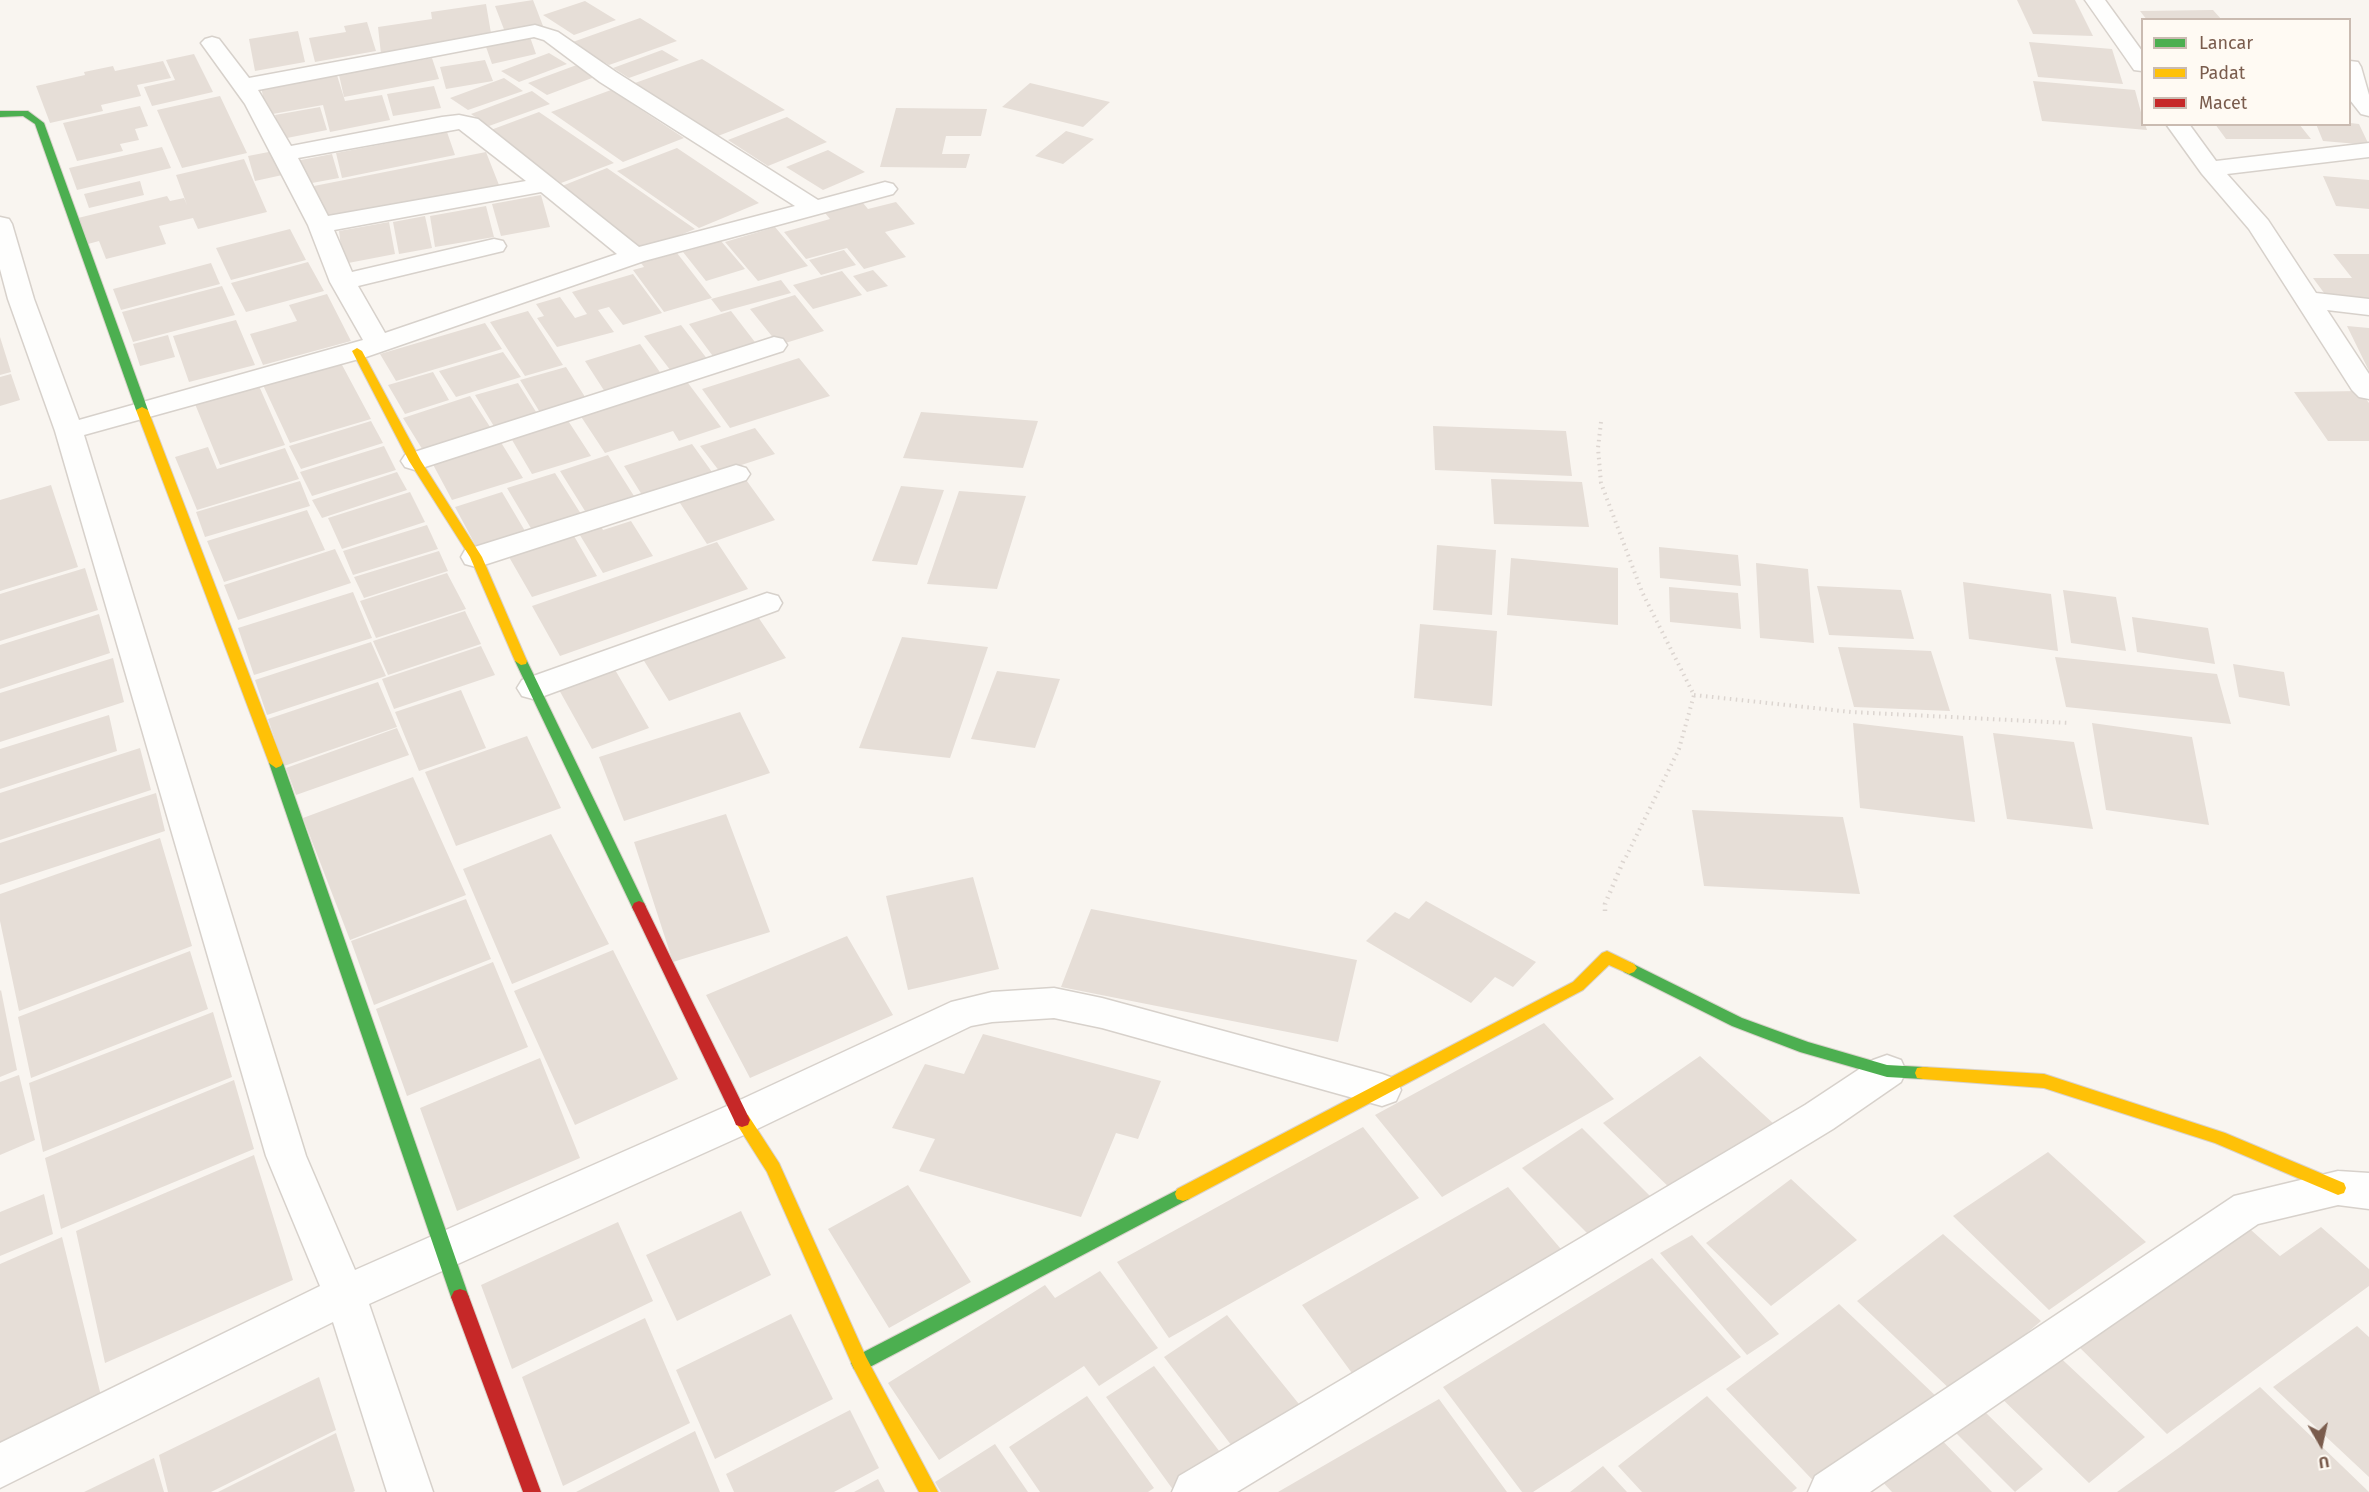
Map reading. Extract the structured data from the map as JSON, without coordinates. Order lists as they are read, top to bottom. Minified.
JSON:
{"legend":["Lancar","Padat","Macet"],"north":"bottom"}
